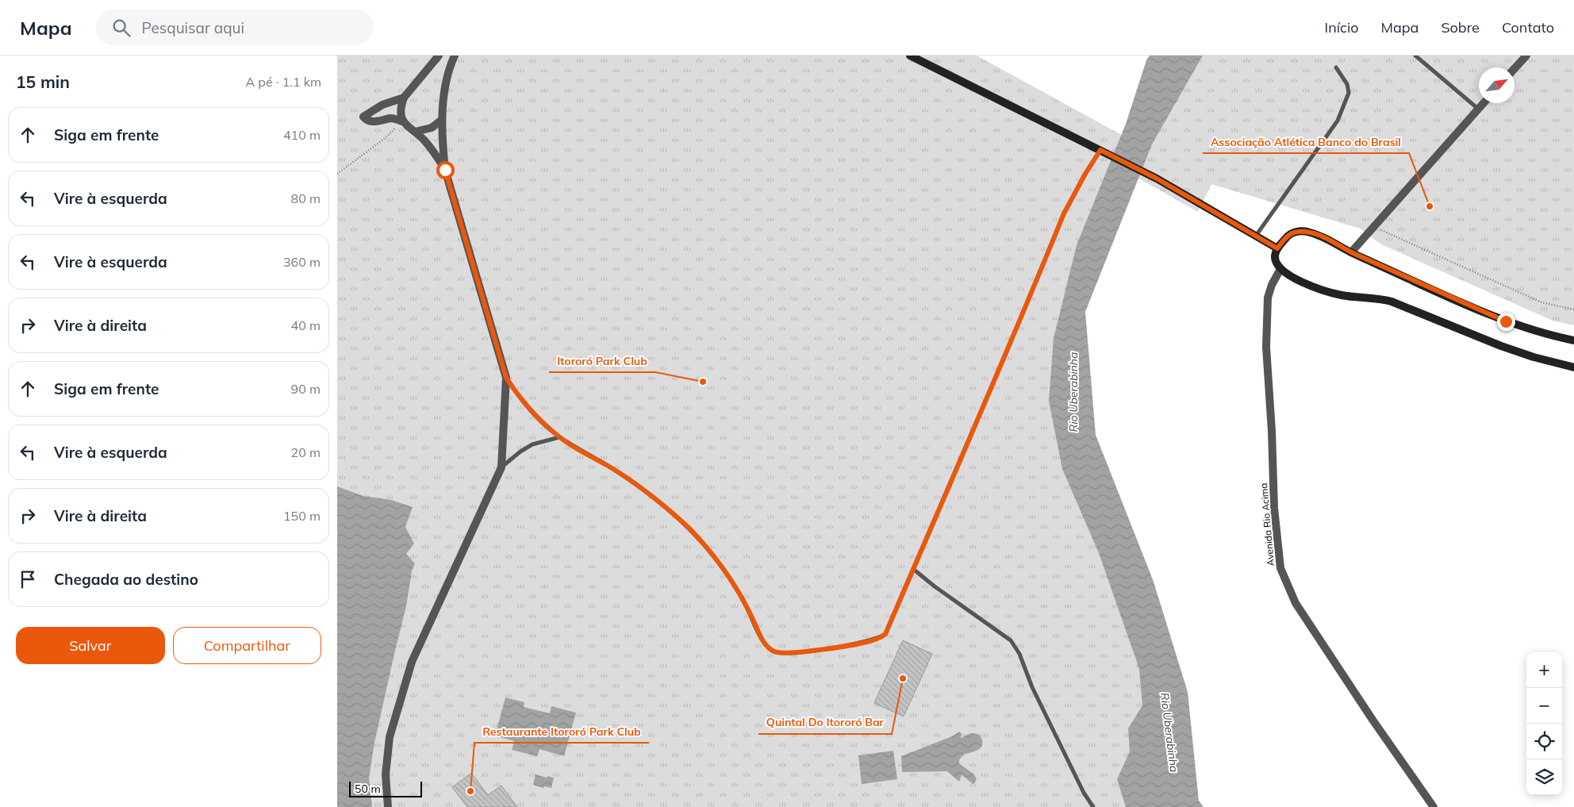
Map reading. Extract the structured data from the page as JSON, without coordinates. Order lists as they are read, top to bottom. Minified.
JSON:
{"streets":{"street":["Avenida Rio Acima"]},"water":["Rio Uberabinha"],"places":["Associação Atlética Banco do Brasil","Itororó Park Club","Quintal Do Itororó Bar","Restaurante Itororó Park Club"],"scale_bar":"50 m","north":"top right","page":{"header":"Mapa","search":"Pesquisar aqui","nav":["Início","Mapa","Sobre","Contato"],"heading":["15 min","A pé · 1.1 km"],"list":[["Siga em frente","410 m"],["Vire à esquerda","80 m"],["Vire à esquerda","360 m"],["Vire à direita","40 m"],["Siga em frente","90 m"],["Vire à esquerda","20 m"],["Vire à direita","150 m"],"Chegada ao destino"],"buttons":["Salvar","Compartilhar"],"map_buttons":["+","−"],"scale":"50 m"}}
